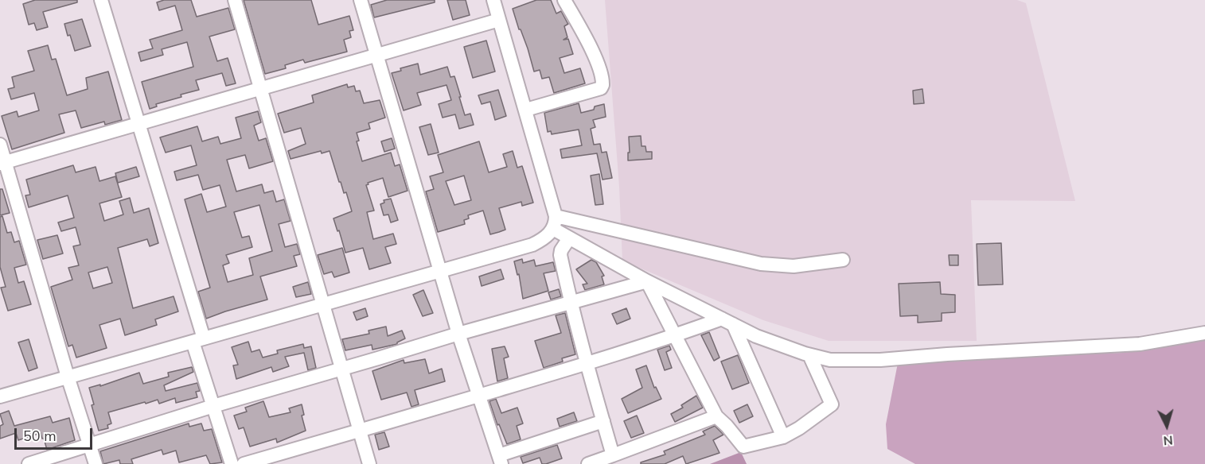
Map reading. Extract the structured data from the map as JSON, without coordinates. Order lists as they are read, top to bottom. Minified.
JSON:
{"scale_bar":"50 m","north":"bottom"}
